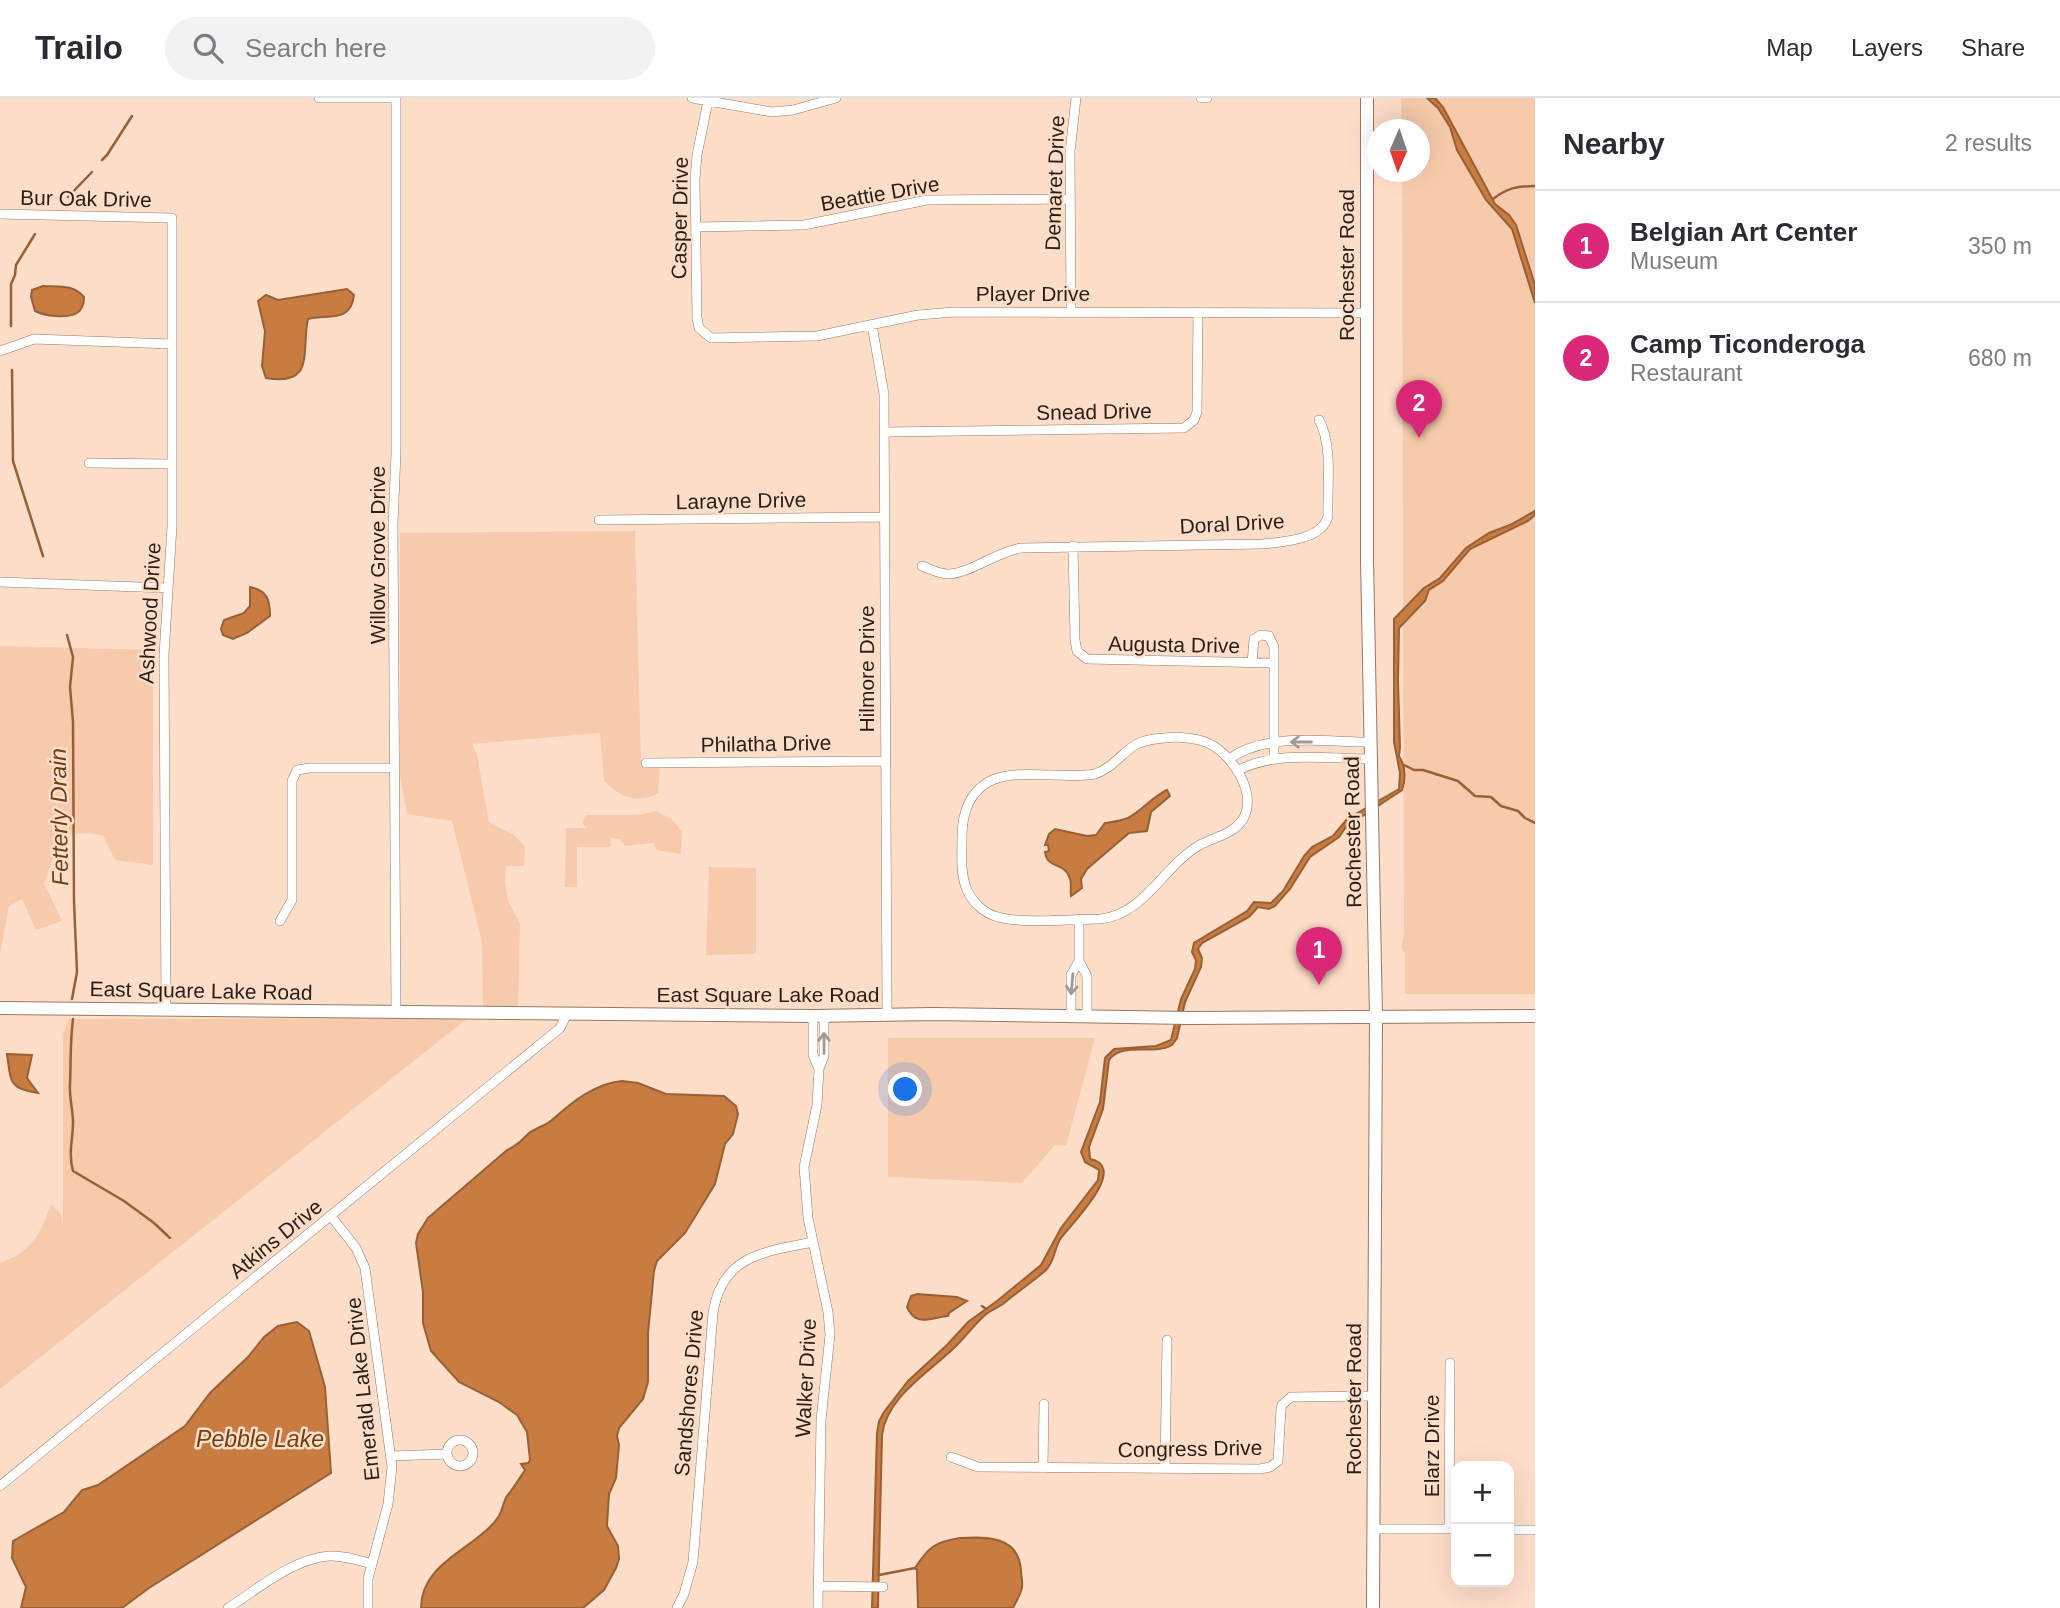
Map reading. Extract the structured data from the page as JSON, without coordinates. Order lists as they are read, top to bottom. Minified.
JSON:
{"streets":{"main road":["Rochester Road","East Square Lake Road"],"street":["Demaret Drive","Beattie Drive","Bur Oak Drive","Casper Drive","Player Drive","Snead Drive","Larayne Drive","Doral Drive","Willow Grove Drive","Ashwood Drive","Augusta Drive","Hilmore Drive","Philatha Drive","Atkins Drive","Walker Drive","Emerald Lake Drive","Sandshores Drive","Elarz Drive","Congress Drive"]},"crossings":[["Demaret Drive","Beattie Drive"],["Demaret Drive","Player Drive"],["Beattie Drive","Casper Drive"],["Bur Oak Drive","Ashwood Drive"],["Casper Drive","Player Drive"],["Rochester Road","Player Drive"],["Rochester Road","East Square Lake Road"],["Rochester Road","Congress Drive"],["Player Drive","Snead Drive"],["Player Drive","Hilmore Drive"],["Snead Drive","Hilmore Drive"],["Larayne Drive","Hilmore Drive"],["Doral Drive","Augusta Drive"],["Willow Grove Drive","East Square Lake Road"],["Ashwood Drive","East Square Lake Road"],["Hilmore Drive","Philatha Drive"],["Hilmore Drive","East Square Lake Road"],["East Square Lake Road","Atkins Drive"],["East Square Lake Road","Walker Drive"],["Atkins Drive","Emerald Lake Drive"],["Walker Drive","Sandshores Drive"]],"water":["Fetterly Drain","Pebble Lake"],"north":"bottom","page":{"header":"Trailo","search":"Search here","nav":["Map","Layers","Share"],"heading":["Nearby","2 results"],"list":[{"mark":"1","name":"Belgian Art Center","note":"Museum","value":"350 m"},{"mark":"2","name":"Camp Ticonderoga","note":"Restaurant","value":"680 m"}],"pins":["2","1"],"map_buttons":["+","−"]}}
